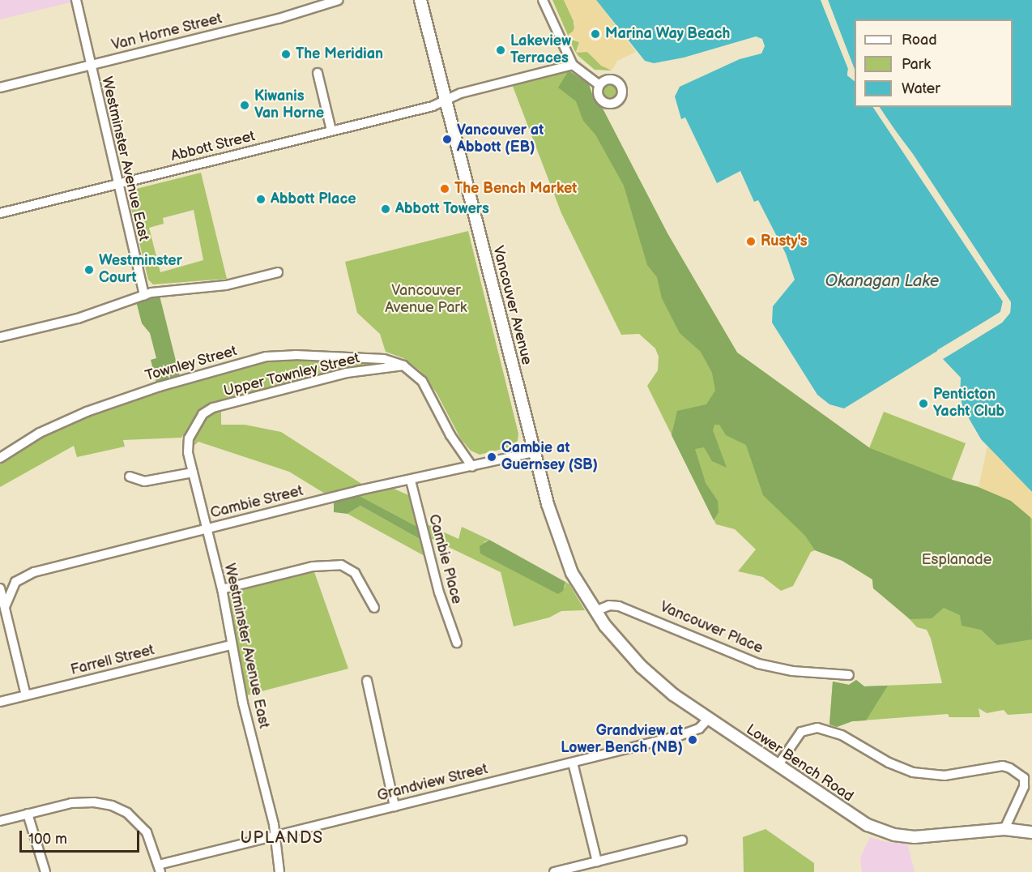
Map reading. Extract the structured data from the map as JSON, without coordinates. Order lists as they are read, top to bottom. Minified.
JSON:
{"streets":{"street":["Van Horne Street","Abbott Street","Westminster Avenue East","Vancouver Avenue","Townley Street","Upper Townley Street","Cambie Street","Cambie Place","Vancouver Place","Farrell Street","Lower Bench Road","Grandview Street"]},"crossings":[["Van Horne Street","Westminster Avenue East"],["Abbott Street","Westminster Avenue East"],["Abbott Street","Vancouver Avenue"],["Westminster Avenue East","Upper Townley Street"],["Westminster Avenue East","Cambie Street"],["Westminster Avenue East","Farrell Street"],["Westminster Avenue East","Grandview Street"],["Vancouver Avenue","Cambie Street"],["Vancouver Avenue","Vancouver Place"],["Vancouver Avenue","Lower Bench Road"],["Townley Street","Upper Townley Street"],["Cambie Street","Cambie Place"],["Vancouver Place","Lower Bench Road"],["Lower Bench Road","Grandview Street"]],"districts":["UPLANDS"],"water":["Okanagan Lake"],"parks":["Vancouver Avenue Park","Esplanade"],"places":["Marina Way Beach","Lakeview Terraces","The Meridian","Kiwanis Van Horne","Vancouver at Abbott (EB)","The Bench Market","Abbott Place","Abbott Towers","Rusty's","Westminster Court","Penticton Yacht Club","Cambie at Guernsey (SB)","Grandview at Lower Bench (NB)"],"legend":["Road","Park","Water"],"scale_bar":"100 m"}
